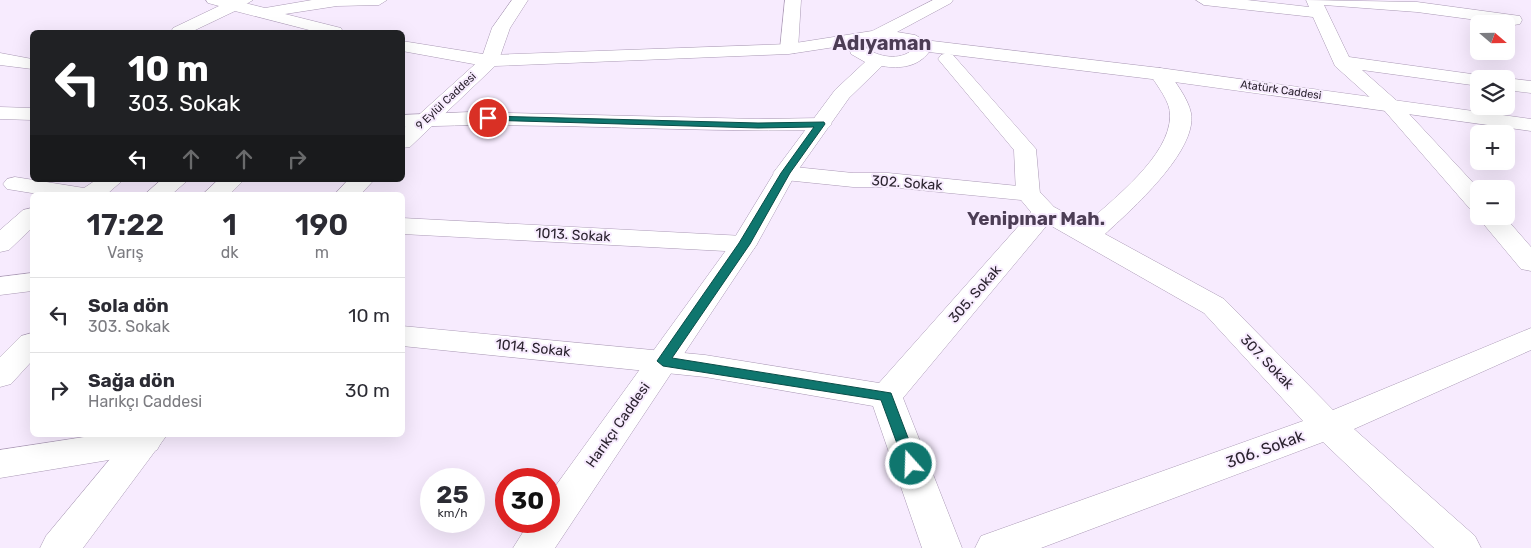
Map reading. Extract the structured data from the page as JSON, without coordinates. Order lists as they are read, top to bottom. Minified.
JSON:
{"streets":{"street":["Atatürk Caddesi","9 Eylül Caddesi","302. Sokak","1013. Sokak","305. Sokak","1014. Sokak","307. Sokak","Harıkçı Caddesi","306. Sokak"]},"crossings":[["302. Sokak","305. Sokak"],["302. Sokak","307. Sokak"],["302. Sokak","Harıkçı Caddesi"],["1013. Sokak","Harıkçı Caddesi"],["305. Sokak","1014. Sokak"],["305. Sokak","307. Sokak"],["1014. Sokak","Harıkçı Caddesi"],["307. Sokak","306. Sokak"]],"districts":["Adıyaman","Yenipınar Mah."],"north":"right","page":{"map_buttons":["+","−"],"turn":["10 m","303. Sokak"],"eta":["17:22","Varış","1","dk","190","m"],"list":[{"name":"Sola dön","note":"303. Sokak","value":"10 m"},{"name":"Sağa dön","note":"Harıkçı Caddesi","value":"30 m"}],"speed":"25 km/h","limit":"30"}}
